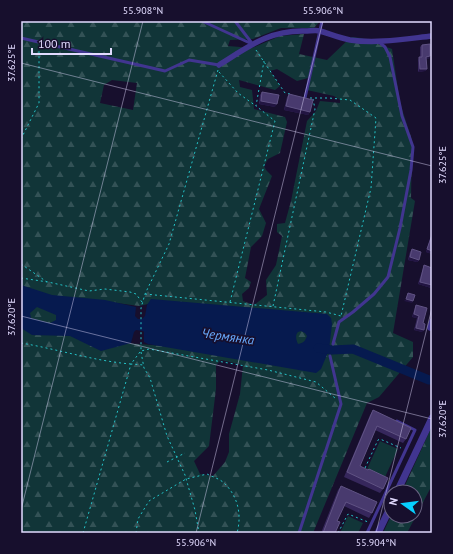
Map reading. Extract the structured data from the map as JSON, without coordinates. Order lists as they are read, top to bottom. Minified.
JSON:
{"water":["Чермянка"],"scale_bar":"100 m","north":"left","coordinates":["55.908°N","55.906°N","37.625°E","37.620°E","55.904°N"]}
